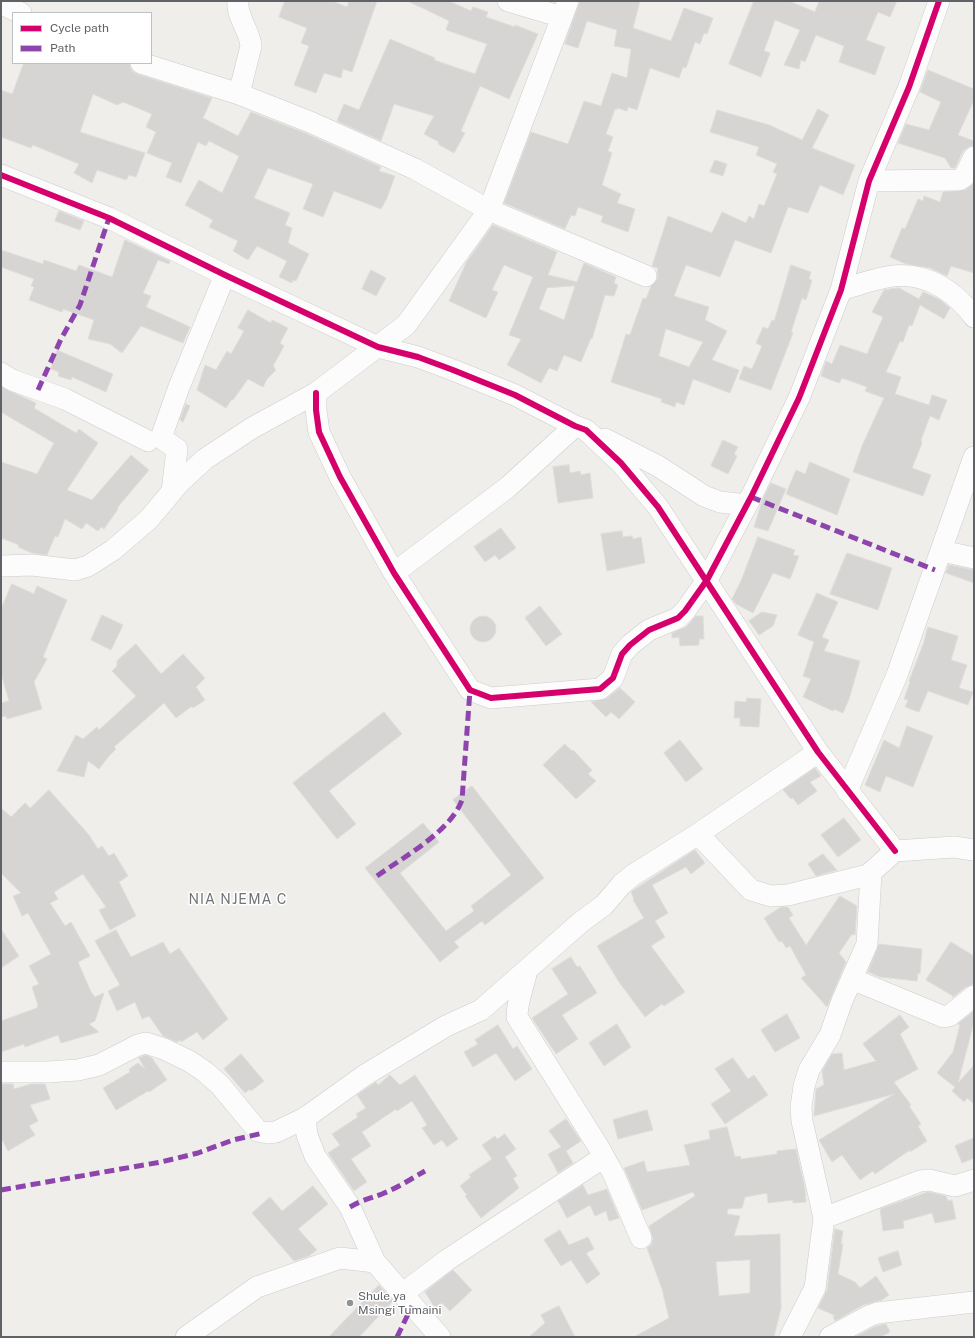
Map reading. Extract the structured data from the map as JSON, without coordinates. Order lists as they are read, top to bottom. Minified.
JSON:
{"districts":["NIA NJEMA C"],"places":["Shule ya Msingi Tumaini"],"legend":["Cycle path","Path"]}
